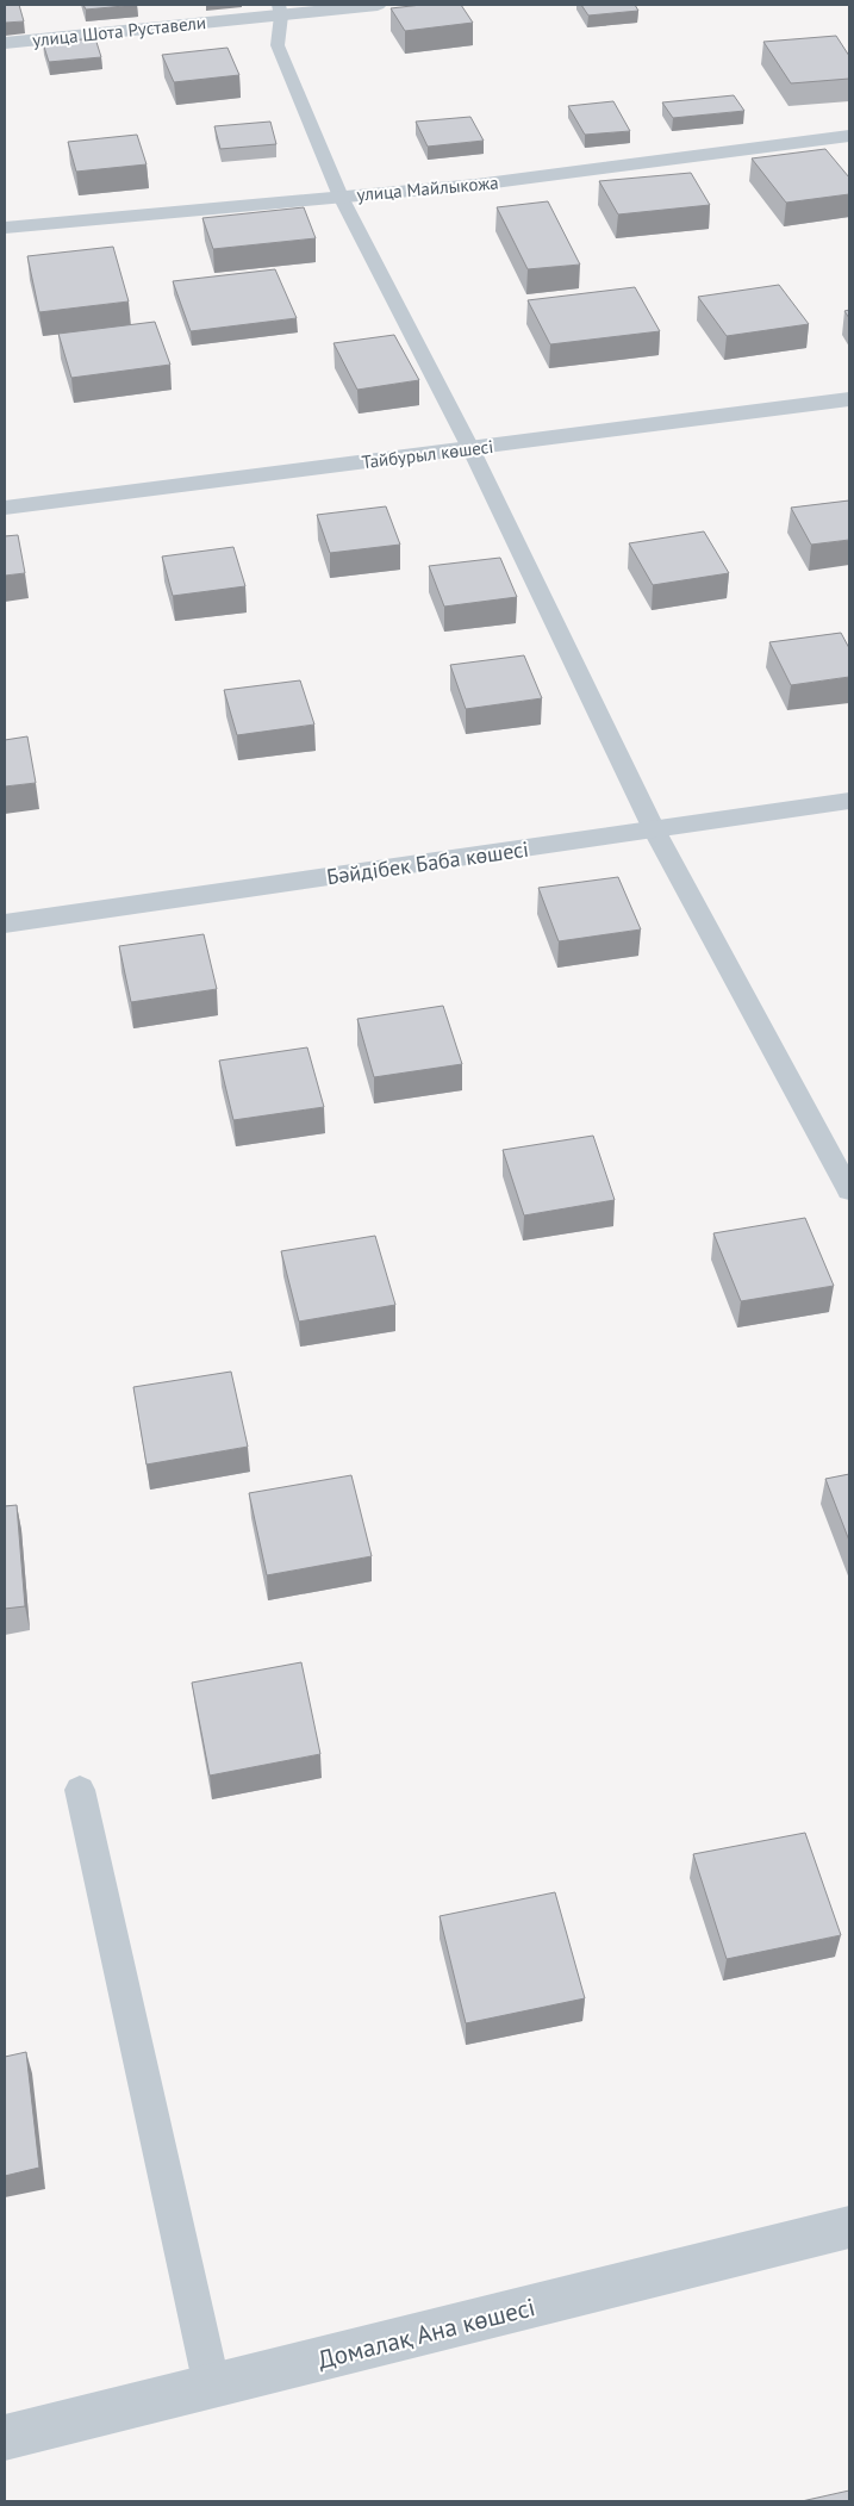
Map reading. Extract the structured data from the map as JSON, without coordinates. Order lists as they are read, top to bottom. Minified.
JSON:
{"streets":{"street":["улица Шота Руставели","улица Майлыкожа","Тайбурыл көшесі","Бәйдібек Баба көшесі","Домалақ Ана көшесі"]}}
